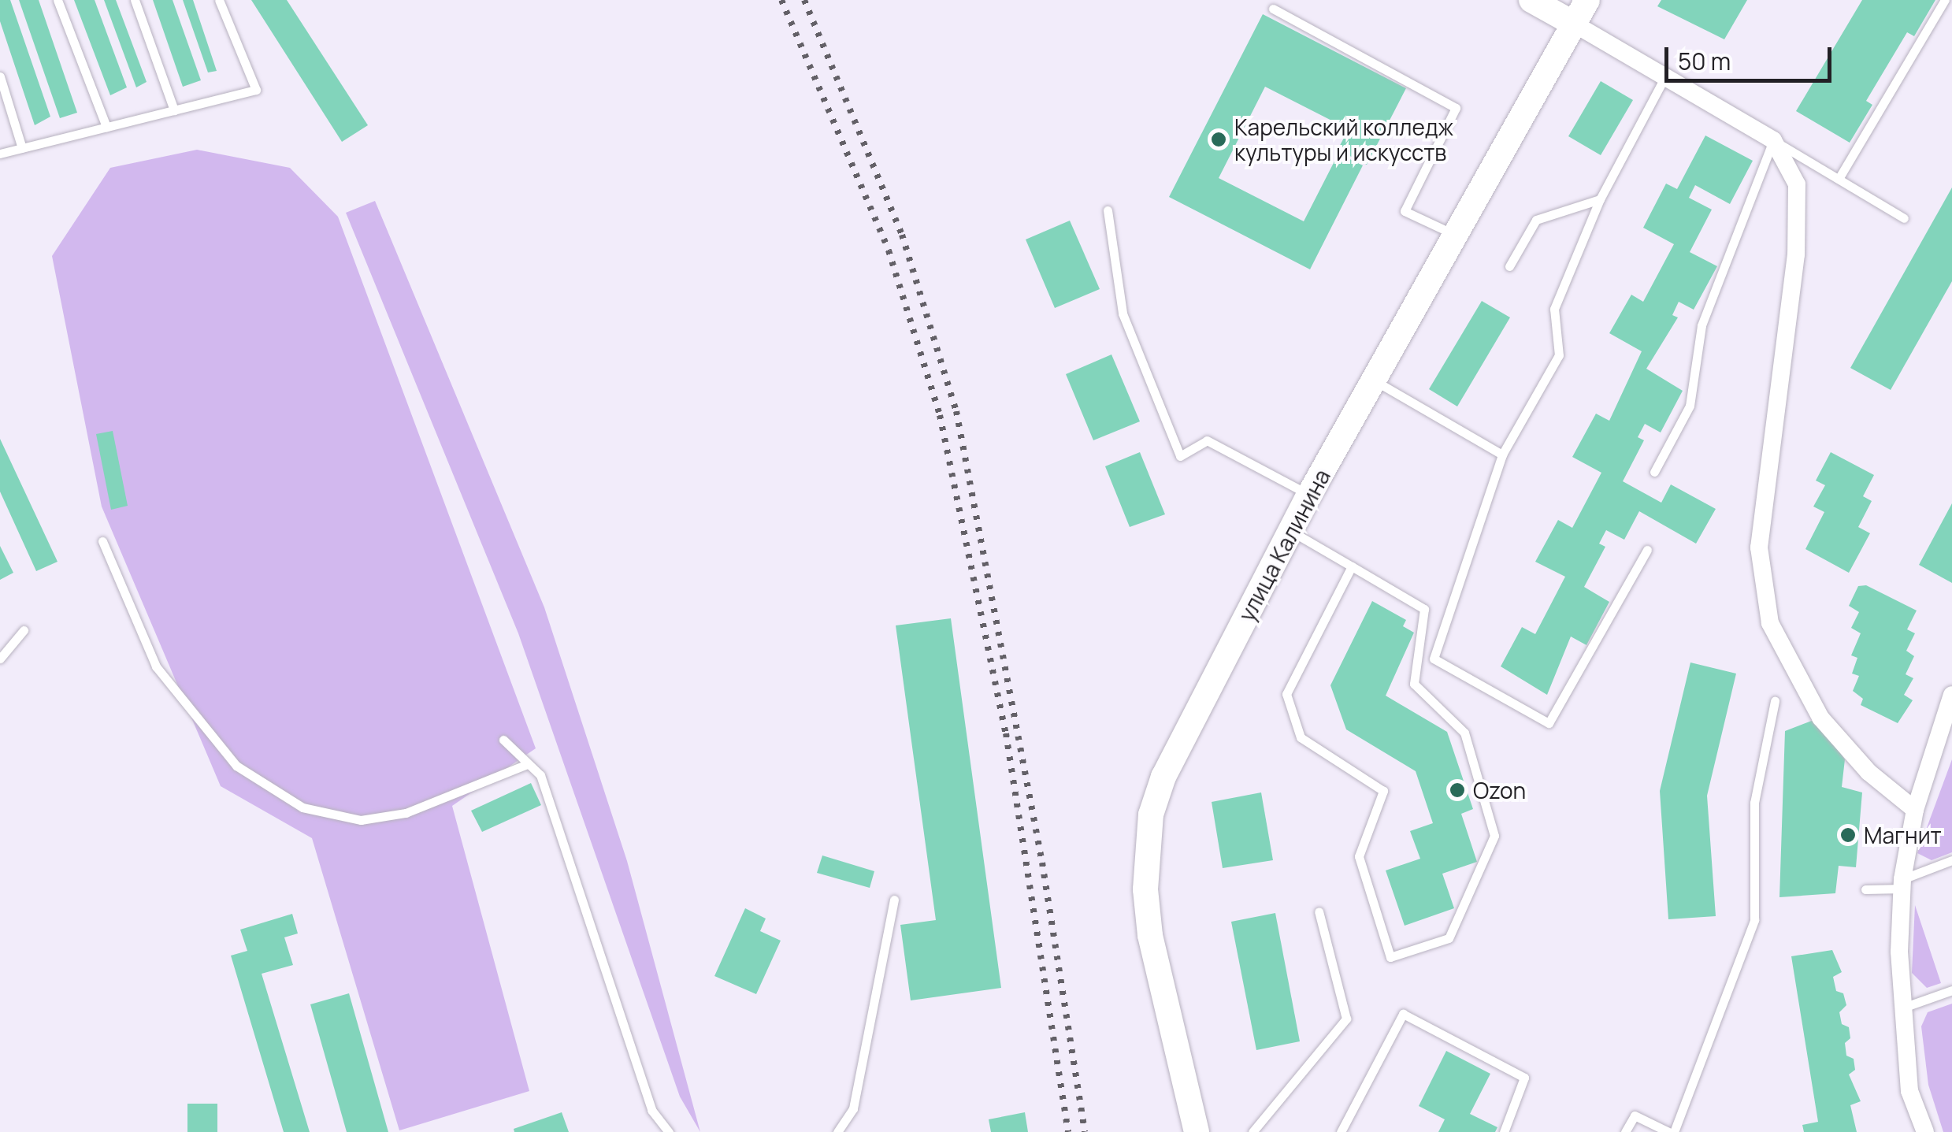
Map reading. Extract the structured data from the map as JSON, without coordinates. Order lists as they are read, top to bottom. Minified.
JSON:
{"streets":{"main road":["улица Калинина"]},"places":["Карельский колледж культуры и искусств","Ozon","Магнит"],"scale_bar":"50 m"}
